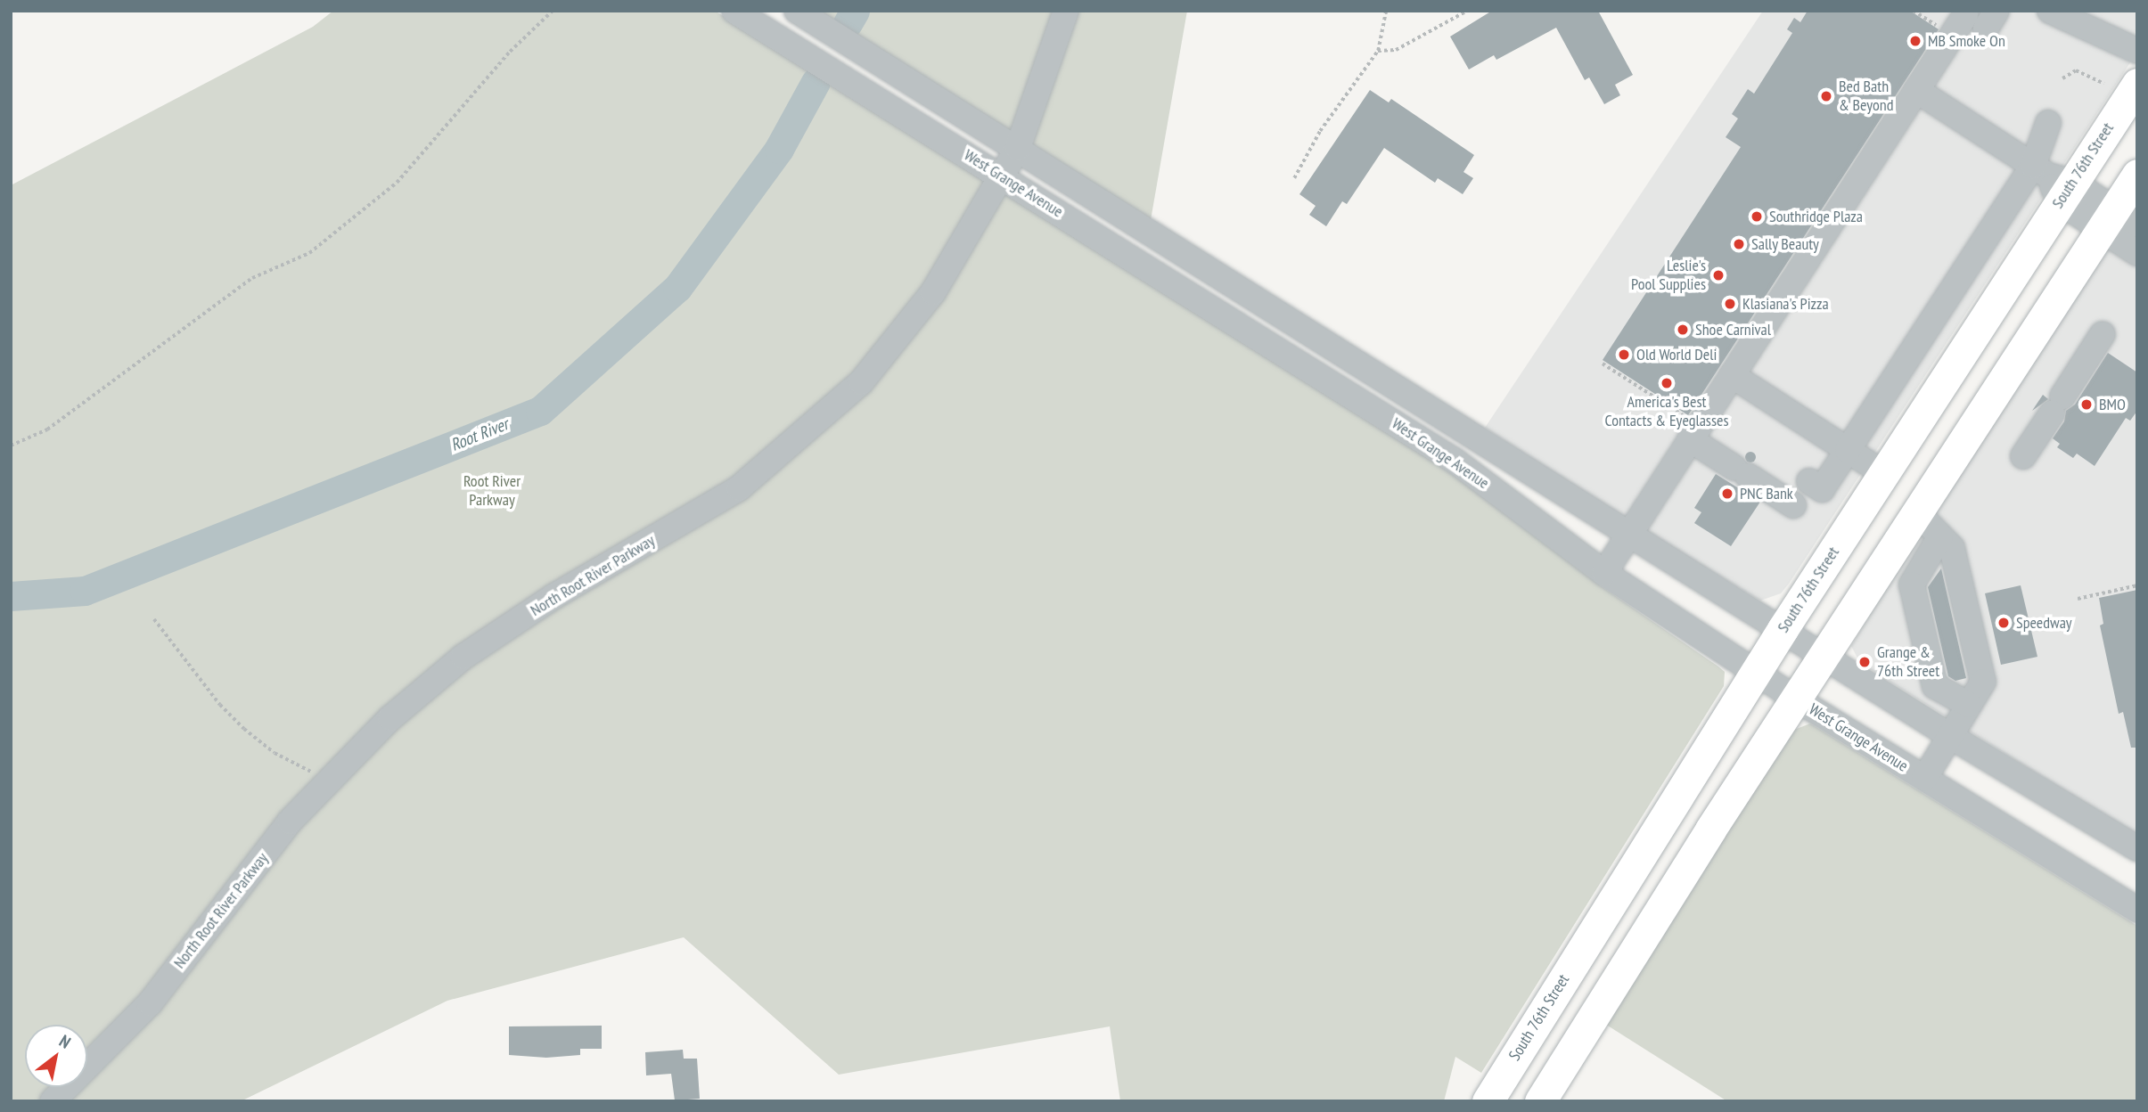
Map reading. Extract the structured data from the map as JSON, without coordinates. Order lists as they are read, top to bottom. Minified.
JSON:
{"streets":{"main road":["South 76th Street"],"street":["West Grange Avenue","North Root River Parkway"]},"crossings":[["South 76th Street","West Grange Avenue"],["West Grange Avenue","North Root River Parkway"]],"water":["Root River"],"parks":["Root River Parkway"],"places":["MB Smoke On","Bed Bath & Beyond","Southridge Plaza","Sally Beauty","Leslie's Pool Supplies","Klasiana's Pizza","Shoe Carnival","Old World Deli","America's Best Contacts & Eyeglasses","BMO","PNC Bank","Speedway","Grange & 76th Street"],"north":"top right"}
